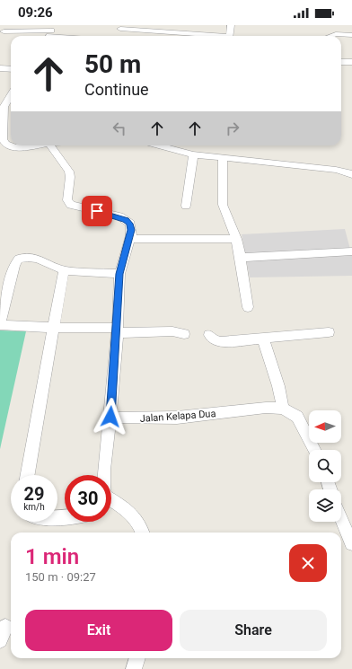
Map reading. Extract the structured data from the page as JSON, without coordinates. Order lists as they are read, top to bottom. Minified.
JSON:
{"streets":{"street":["Jalan Kelapa Dua"]},"north":"left","page":{"status":"09:26","turn":["50 m","Continue"],"speed":"29 km/h","limit":"30","heading":["1 min","150 m · 09:27"],"buttons":["Exit","Share"]}}
